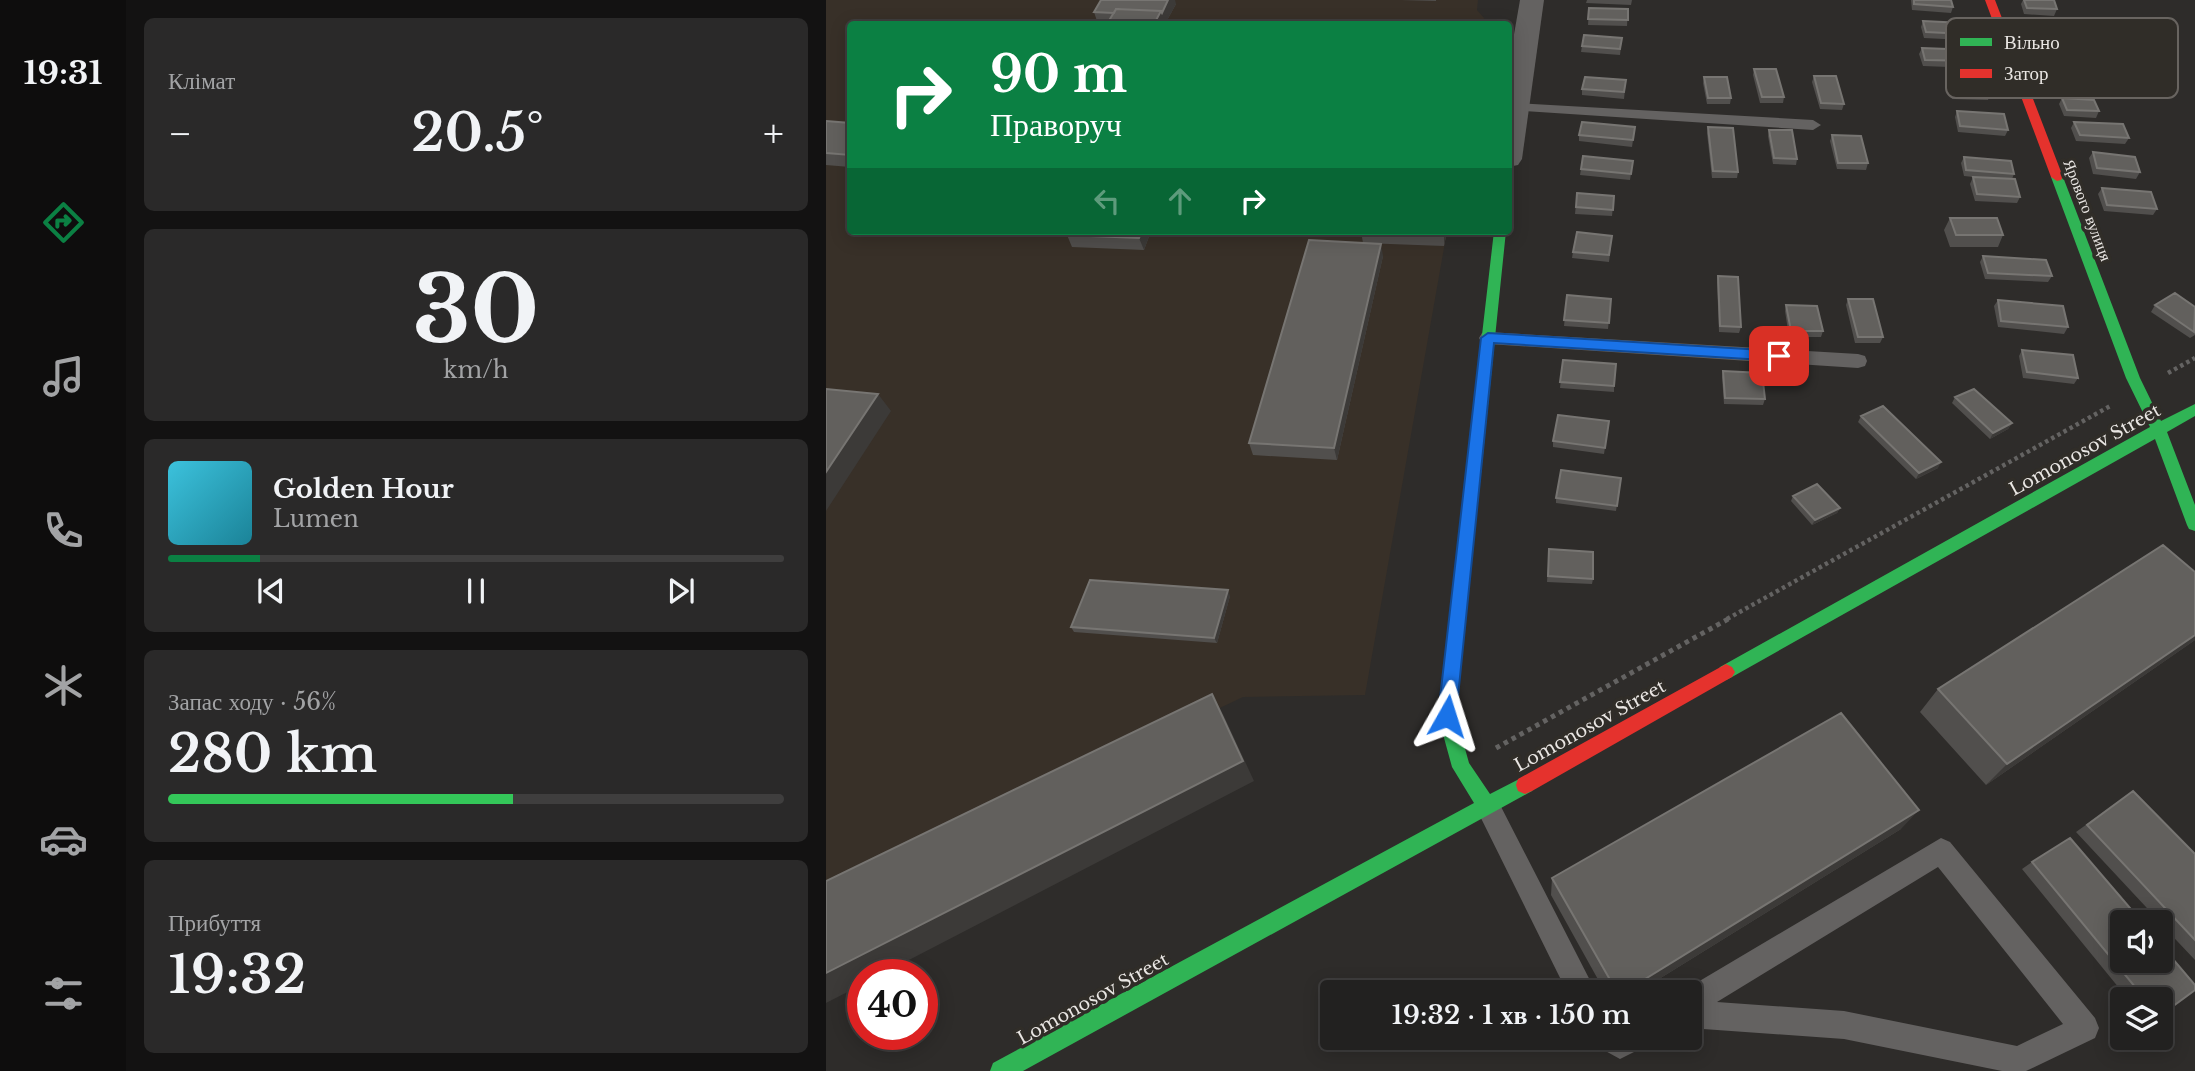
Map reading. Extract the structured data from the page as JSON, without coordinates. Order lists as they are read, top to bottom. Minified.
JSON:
{"streets":{"street":["Ярового вулиця","Lomonosov Street"]},"crossings":[["Ярового вулиця","Lomonosov Street"]],"legend":["Вільно","Затор"],"page":{"tabs":"19:31","tile":["Клімат",["30","km/h"],["Запас ходу · 56%","280 km"],["Прибуття","19:32"]],"turn":["90 m","Праворуч"],"heat":["−","20.5°","+"],"song":["Golden Hour","Lumen"],"limit":"40","trip":"19:32 · 1 хв · 150 m"}}
